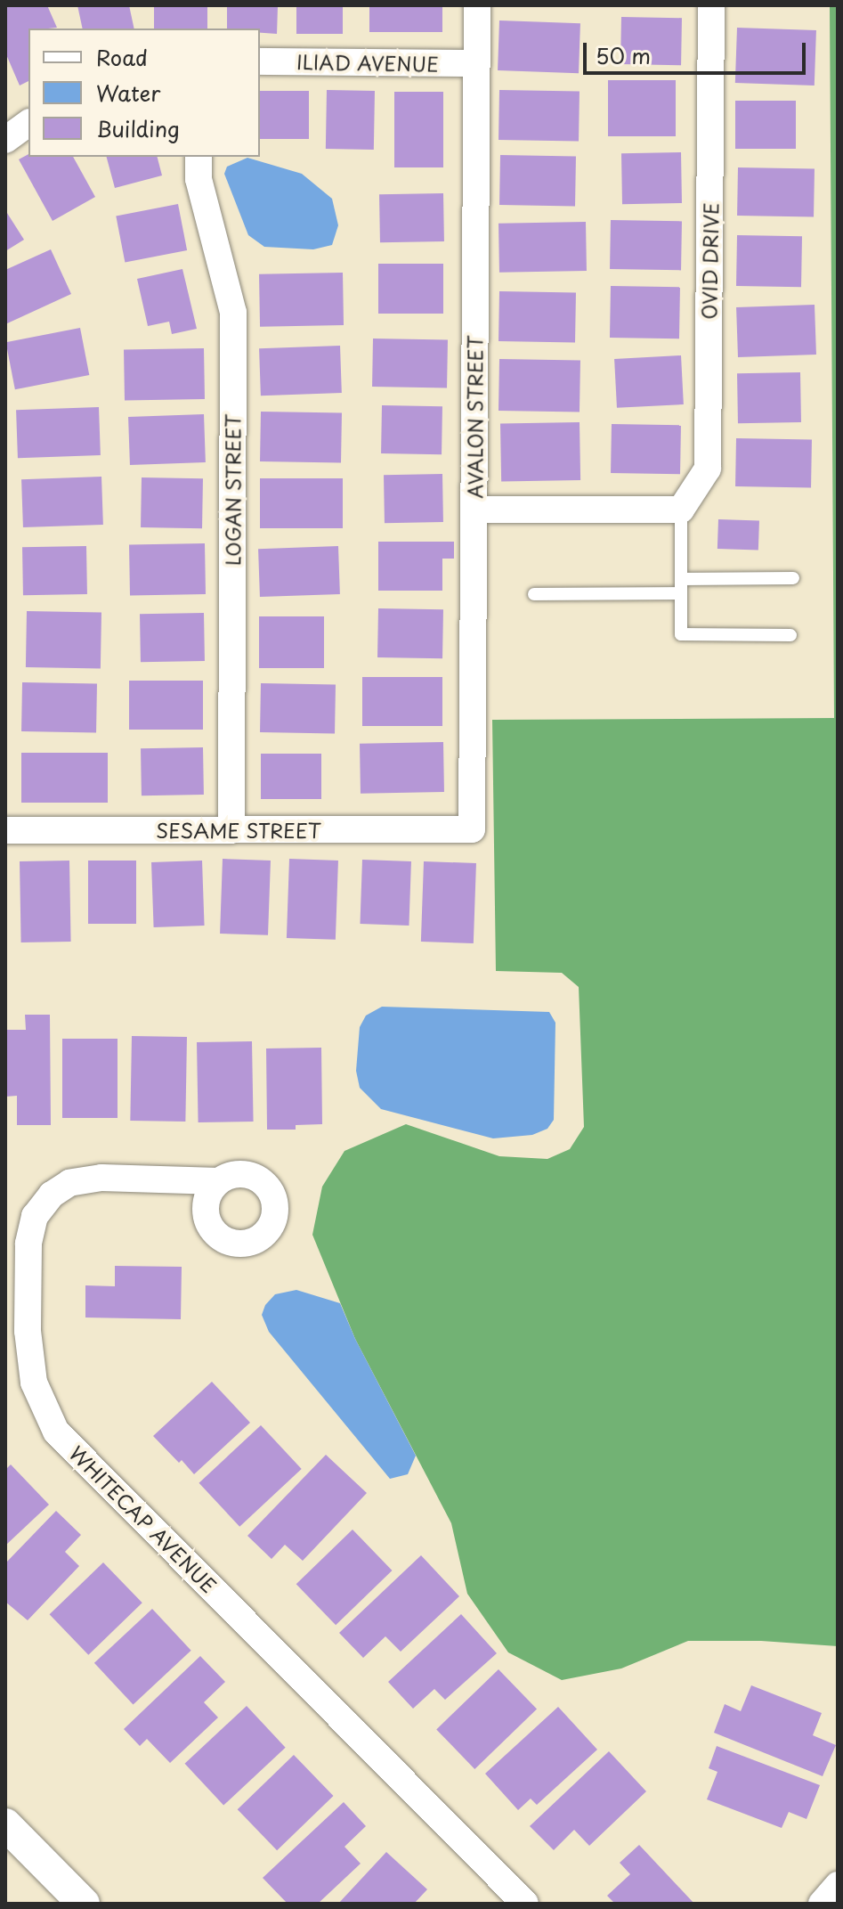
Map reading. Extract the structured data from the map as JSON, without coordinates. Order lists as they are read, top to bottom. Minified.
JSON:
{"streets":{"street":["ILIAD AVENUE","OVID DRIVE","AVALON STREET","LOGAN STREET","SESAME STREET","WHITECAP AVENUE"]},"crossings":[["ILIAD AVENUE","AVALON STREET"],["AVALON STREET","SESAME STREET"],["LOGAN STREET","SESAME STREET"]],"legend":["Road","Water","Building"],"scale_bar":"50 m"}
